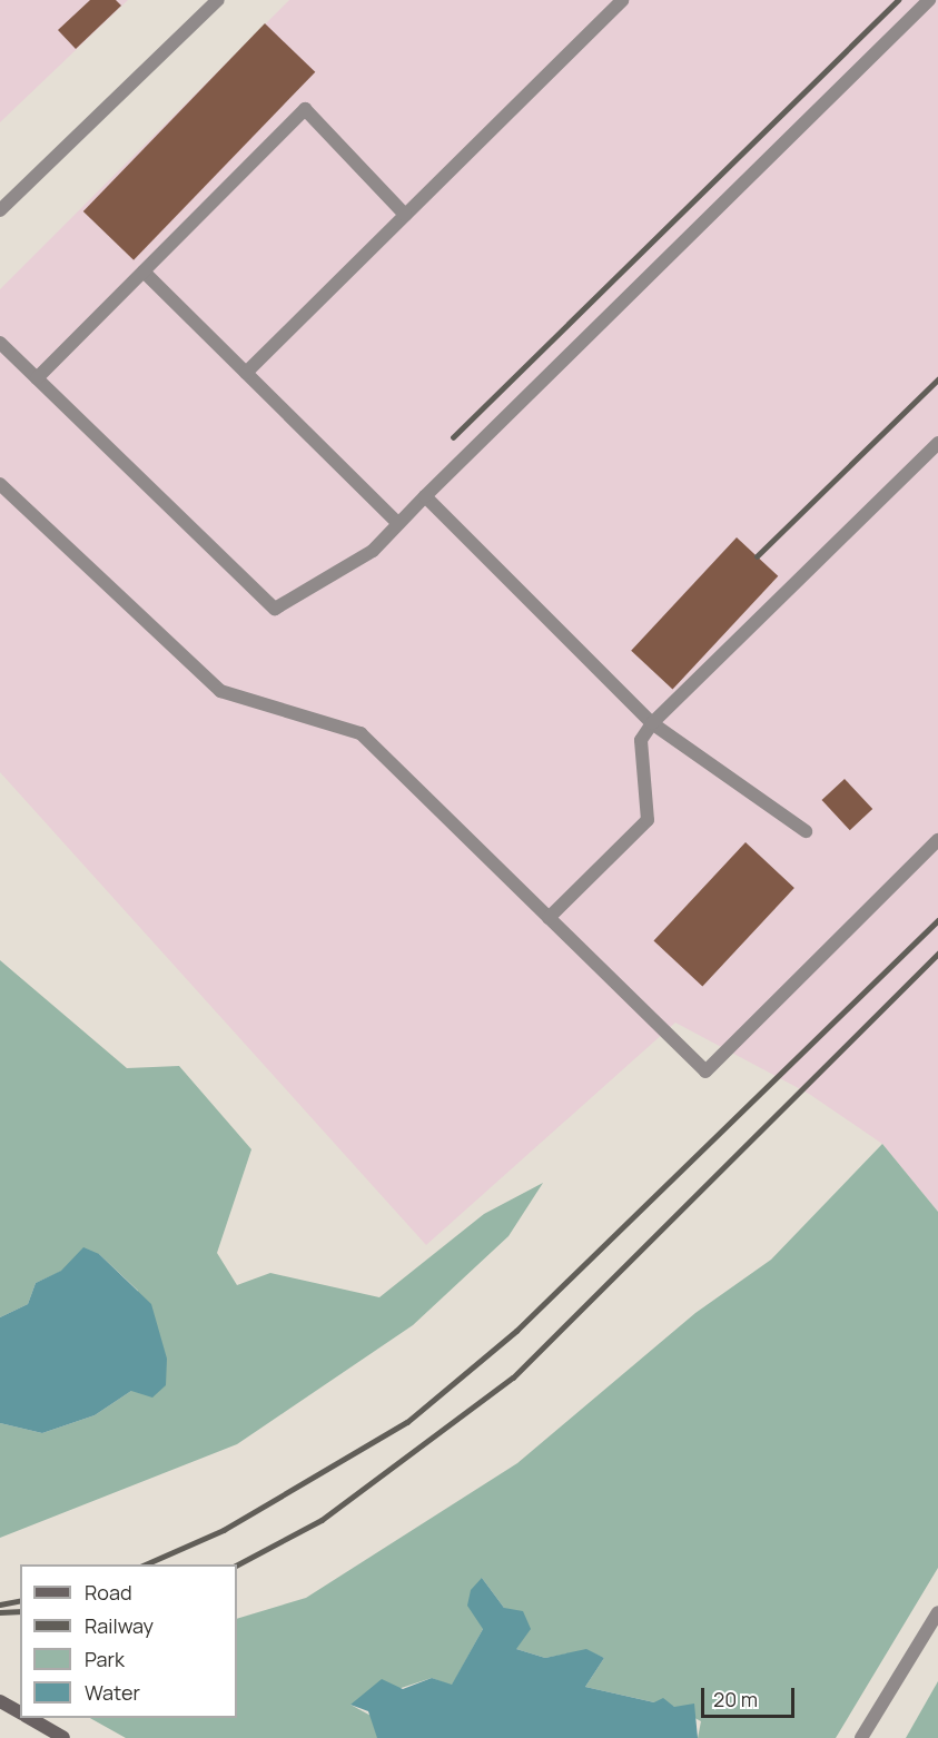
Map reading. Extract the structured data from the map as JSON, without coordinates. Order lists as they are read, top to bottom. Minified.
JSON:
{"legend":["Road","Railway","Park","Water"],"scale_bar":"20 m"}
